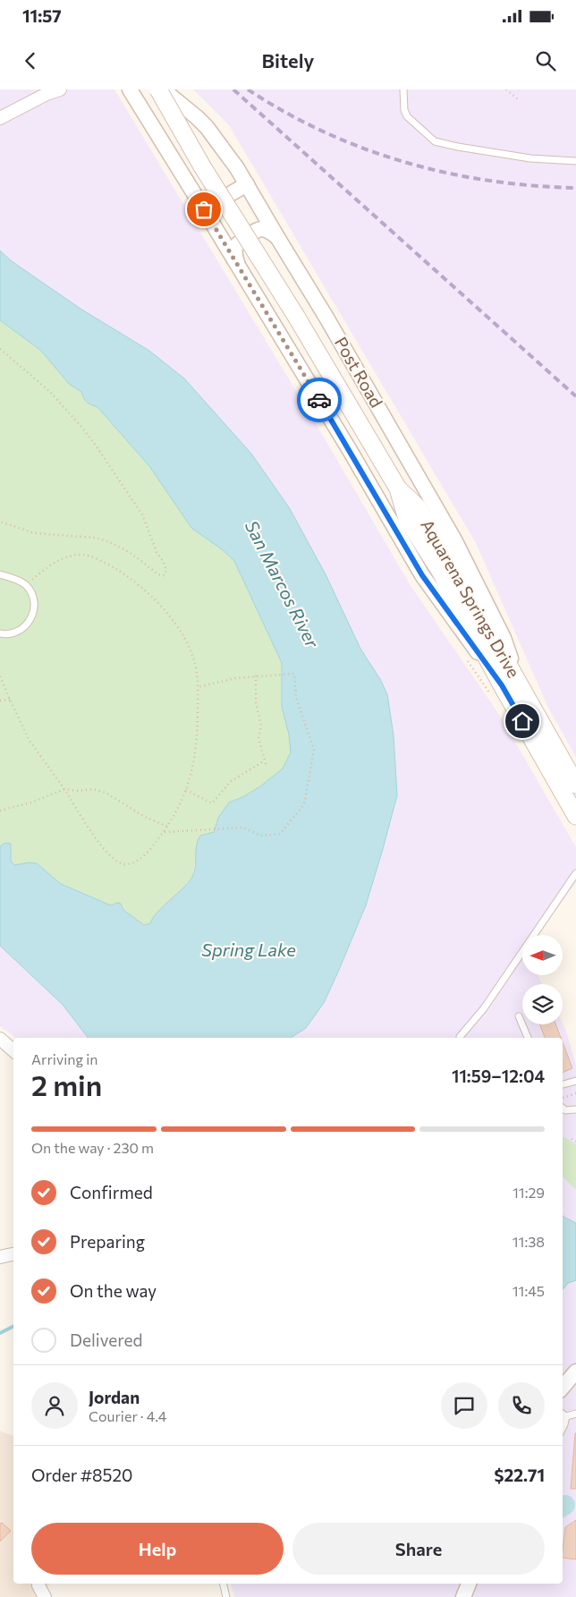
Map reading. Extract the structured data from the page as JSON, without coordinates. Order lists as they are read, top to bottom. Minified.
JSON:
{"streets":{"main road":["Aquarena Springs Drive"],"street":["Post Road"]},"crossings":[["Post Road","Aquarena Springs Drive"]],"water":["San Marcos River","Spring Lake"],"north":"left","page":{"status":"11:57","header":"Bitely","heading":["2 min","Arriving in","11:59–12:04"],"panel":["Jordan","Courier · 4.4","Order #8520","$22.71"],"bar":"On the way · 230 m","list":[["Confirmed","11:29"],["Preparing","11:38"],["On the way","11:45"],"Delivered"],"buttons":["Help","Share"]}}
